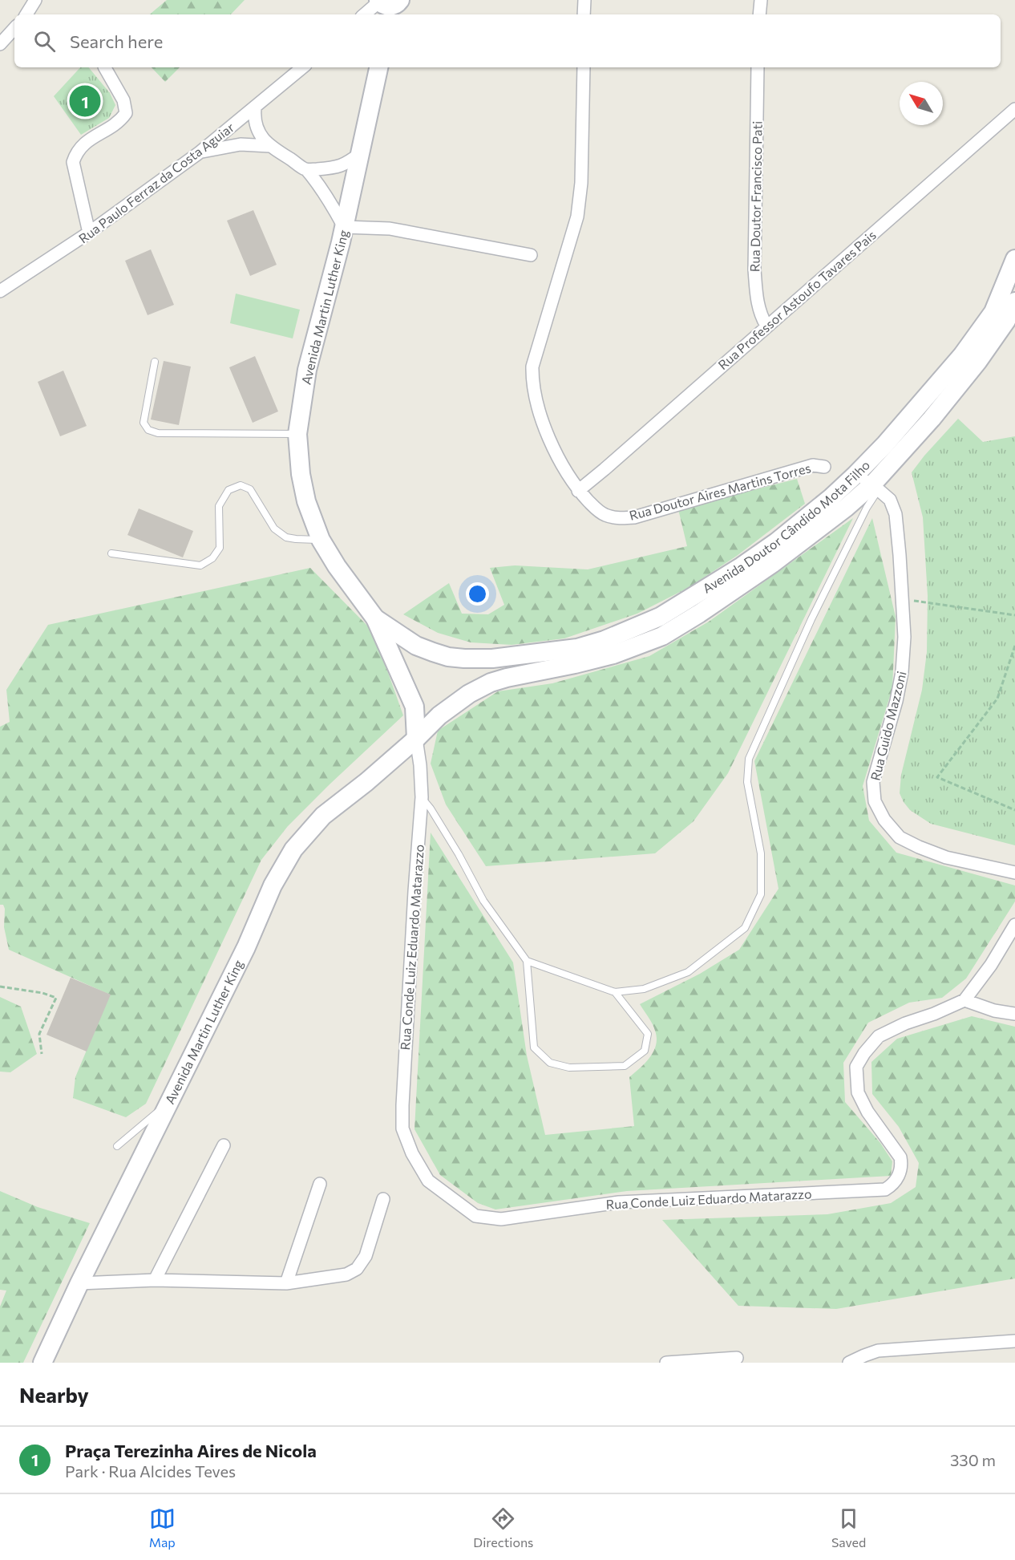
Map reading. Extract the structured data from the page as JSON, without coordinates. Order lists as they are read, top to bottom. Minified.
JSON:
{"streets":{"main road":["Avenida Martin Luther King","Avenida Doutor Cândido Mota Filho"],"street":["Rua Paulo Ferraz da Costa Aguiar","Rua Doutor Francisco Pati","Rua Professor Astoufo Tavares Pais","Rua Doutor Aires Martins Torres","Rua Guido Mazzoni","Rua Conde Luiz Eduardo Matarazzo"]},"crossings":[["Rua Doutor Francisco Pati","Rua Professor Astoufo Tavares Pais"],["Rua Professor Astoufo Tavares Pais","Rua Doutor Aires Martins Torres"],["Avenida Martin Luther King","Avenida Doutor Cândido Mota Filho"],["Avenida Martin Luther King","Rua Conde Luiz Eduardo Matarazzo"],["Avenida Doutor Cândido Mota Filho","Rua Guido Mazzoni"]],"north":"top left","page":{"search":"Search here","pins":"1","heading":"Nearby","list":[{"mark":"1","name":"Praça Terezinha Aires de Nicola","note":"Park · Rua Alcides Teves","value":"330 m"}],"nav":["Map","Directions","Saved"]}}
